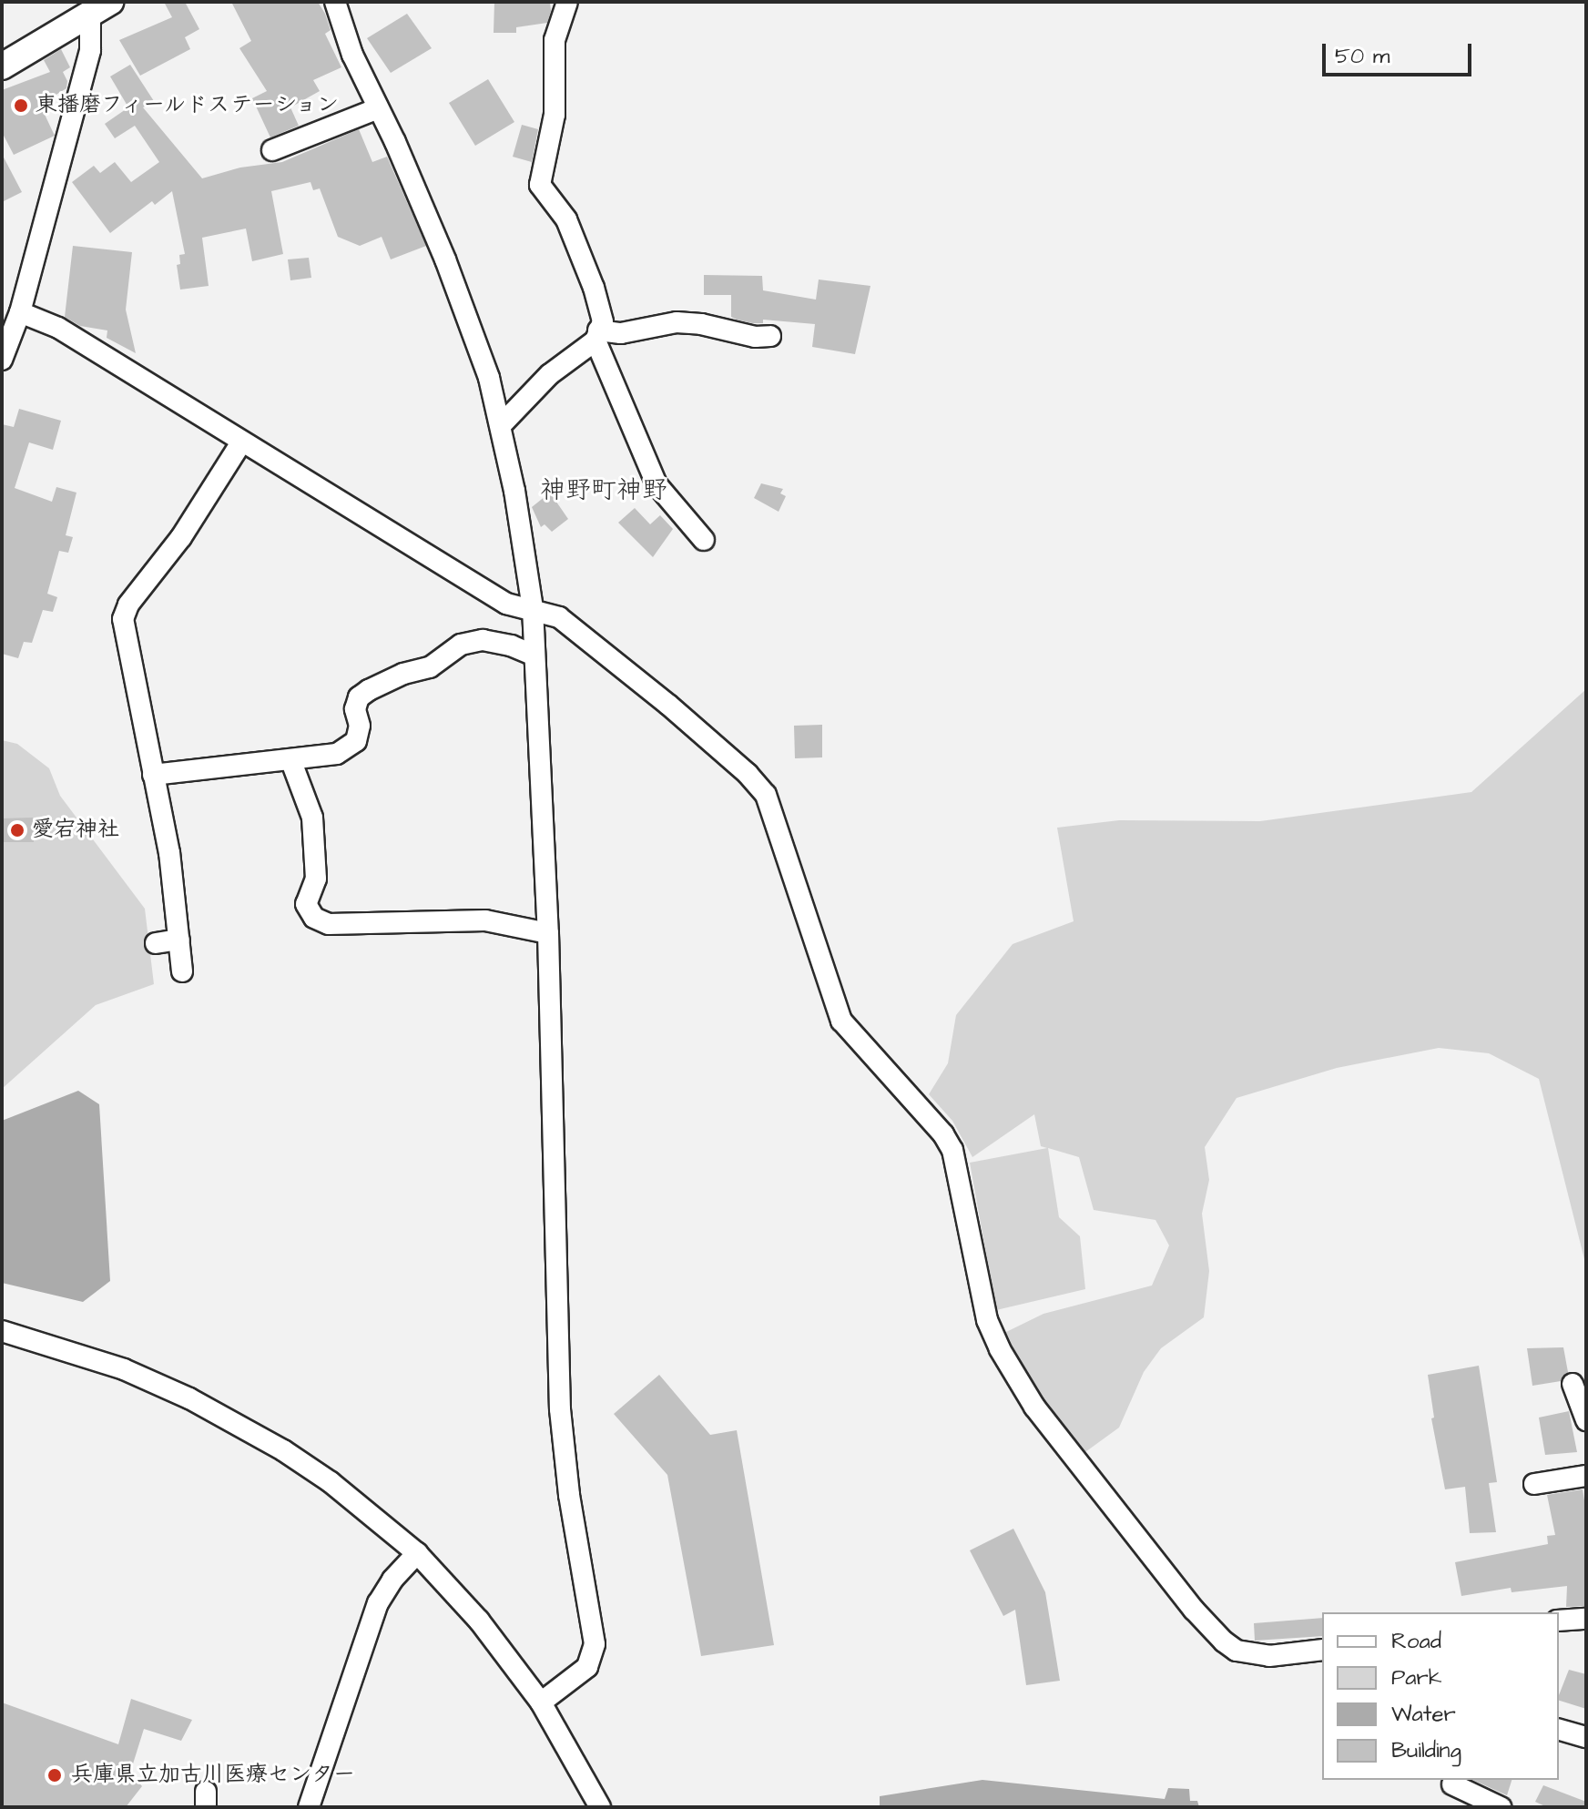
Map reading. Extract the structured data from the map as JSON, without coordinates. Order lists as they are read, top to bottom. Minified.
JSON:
{"districts":["神野町神野"],"places":["東播磨フィールドステーション","愛宕神社","兵庫県立加古川医療センター"],"legend":["Road","Park","Water","Building"],"scale_bar":"50 m"}
